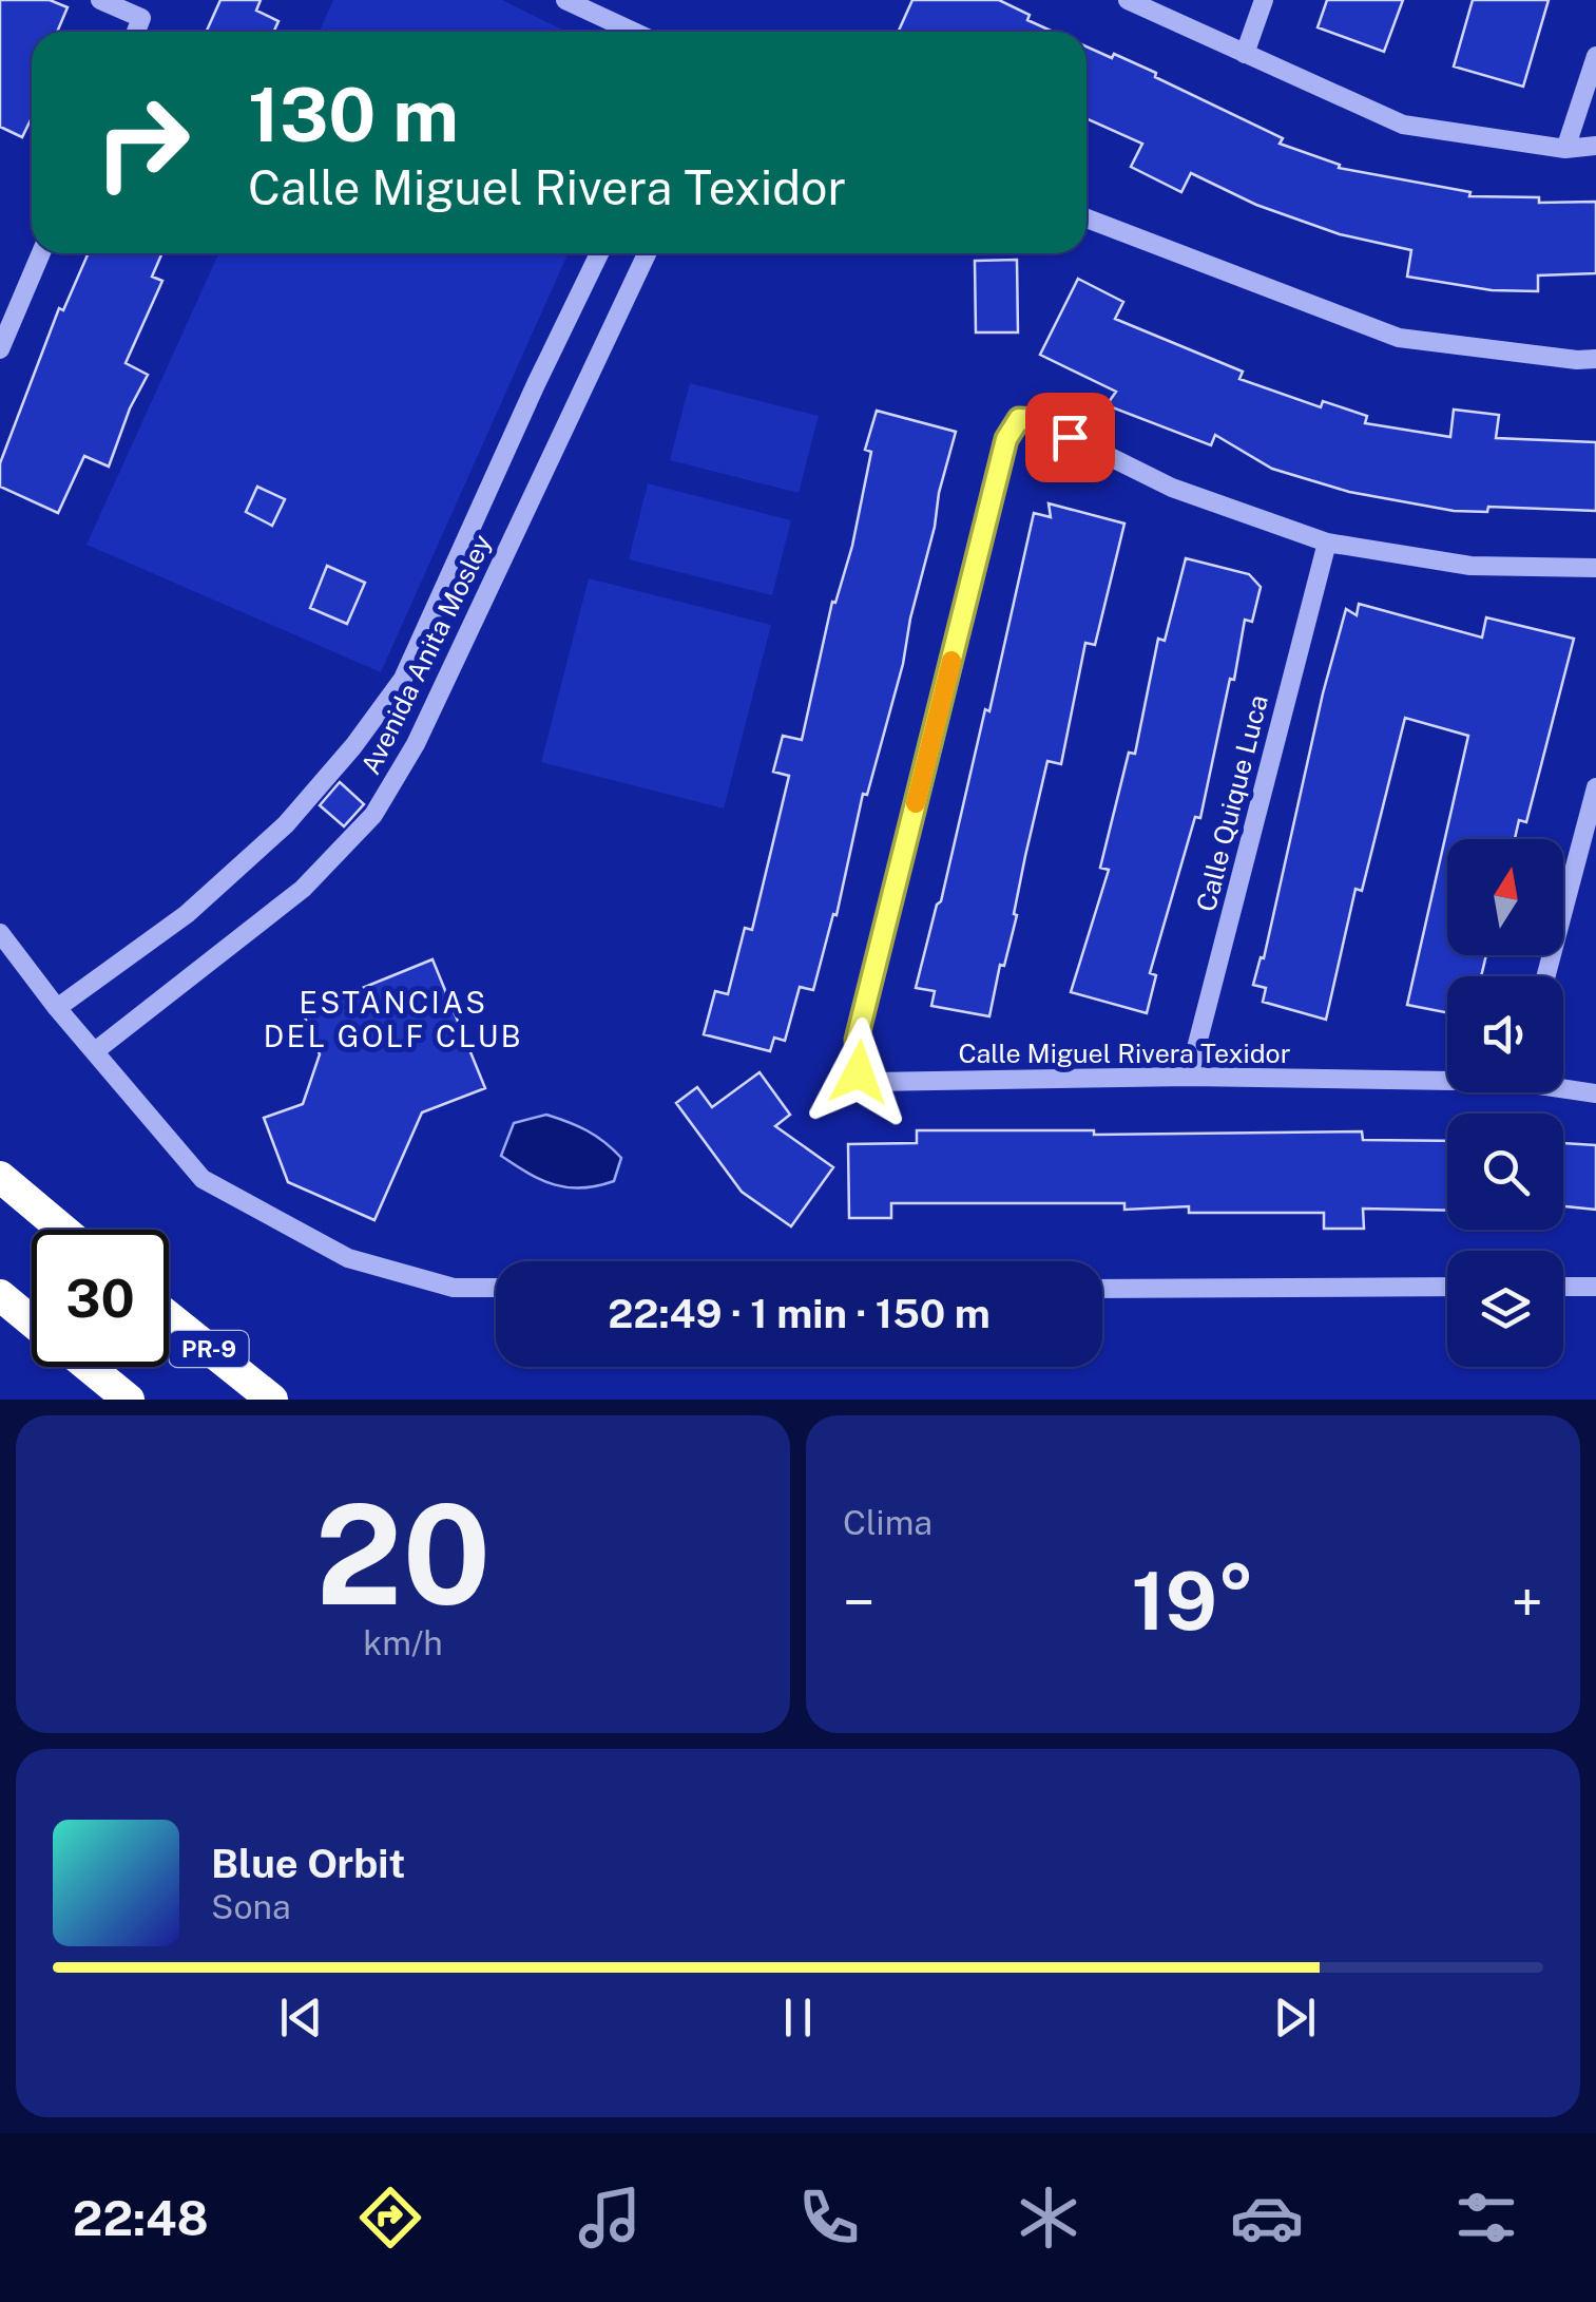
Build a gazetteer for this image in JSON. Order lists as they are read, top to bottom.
{
  "streets": {
    "highway": ["PR-9"],
    "street": ["Avenida Anita Mosley", "Calle Quique Luca", "Calle Miguel Rivera Texidor"]
  },
  "crossings": [
    ["Calle Quique Luca", "Calle Miguel Rivera Texidor"]
  ],
  "districts": ["ESTANCIAS DEL GOLF CLUB"],
  "north": "top",
  "page": {
    "turn": ["130 m", "Calle Miguel Rivera Texidor"],
    "limit": "30",
    "trip": "22:49 · 1 min · 150 m",
    "tile": [
      ["20", "km/h"],
      "Clima"
    ],
    "heat": ["−", "19°", "+"],
    "song": ["Blue Orbit", "Sona"],
    "tabs": "22:48"
  }
}
